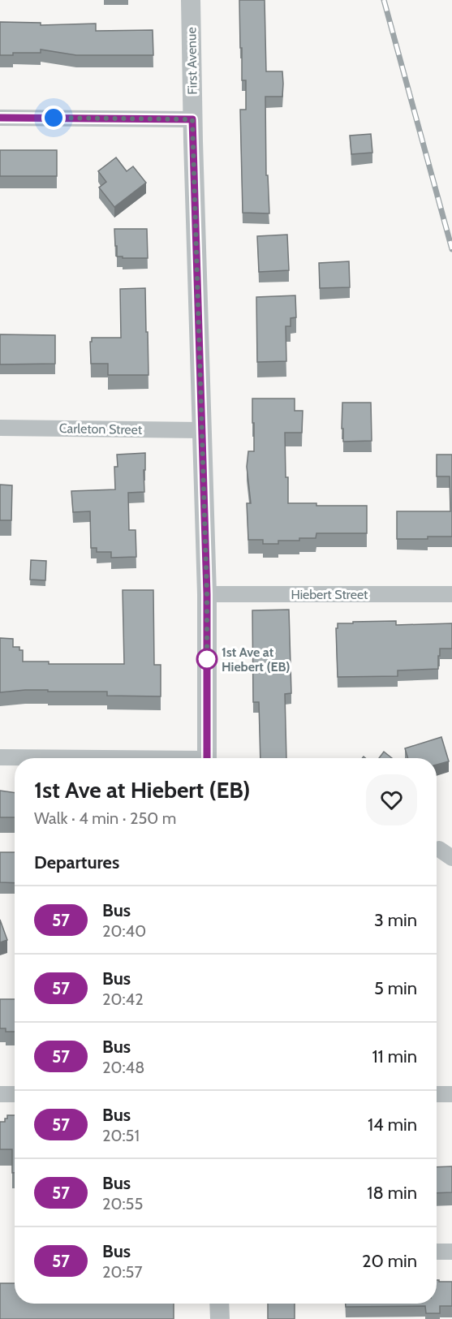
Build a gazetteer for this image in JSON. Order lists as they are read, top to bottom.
{
  "streets": {
    "street": ["First Avenue", "Carleton Street", "Hiebert Street"]
  },
  "crossings": [
    ["First Avenue", "Carleton Street"],
    ["First Avenue", "Hiebert Street"]
  ],
  "places": ["1st Ave at Hiebert (EB)"],
  "lines": ["bus line 57"],
  "page": {
    "heading": [
      ["1st Ave at Hiebert (EB)", "Walk · 4 min · 250 m"],
      "Departures"
    ],
    "list": [
      {
        "mark": "57",
        "name": "Bus",
        "note": "20:40",
        "value": "3 min"
      },
      {
        "mark": "57",
        "name": "Bus",
        "note": "20:42",
        "value": "5 min"
      },
      {
        "mark": "57",
        "name": "Bus",
        "note": "20:48",
        "value": "11 min"
      },
      {
        "mark": "57",
        "name": "Bus",
        "note": "20:51",
        "value": "14 min"
      },
      {
        "mark": "57",
        "name": "Bus",
        "note": "20:55",
        "value": "18 min"
      },
      {
        "mark": "57",
        "name": "Bus",
        "note": "20:57",
        "value": "20 min"
      }
    ]
  }
}
